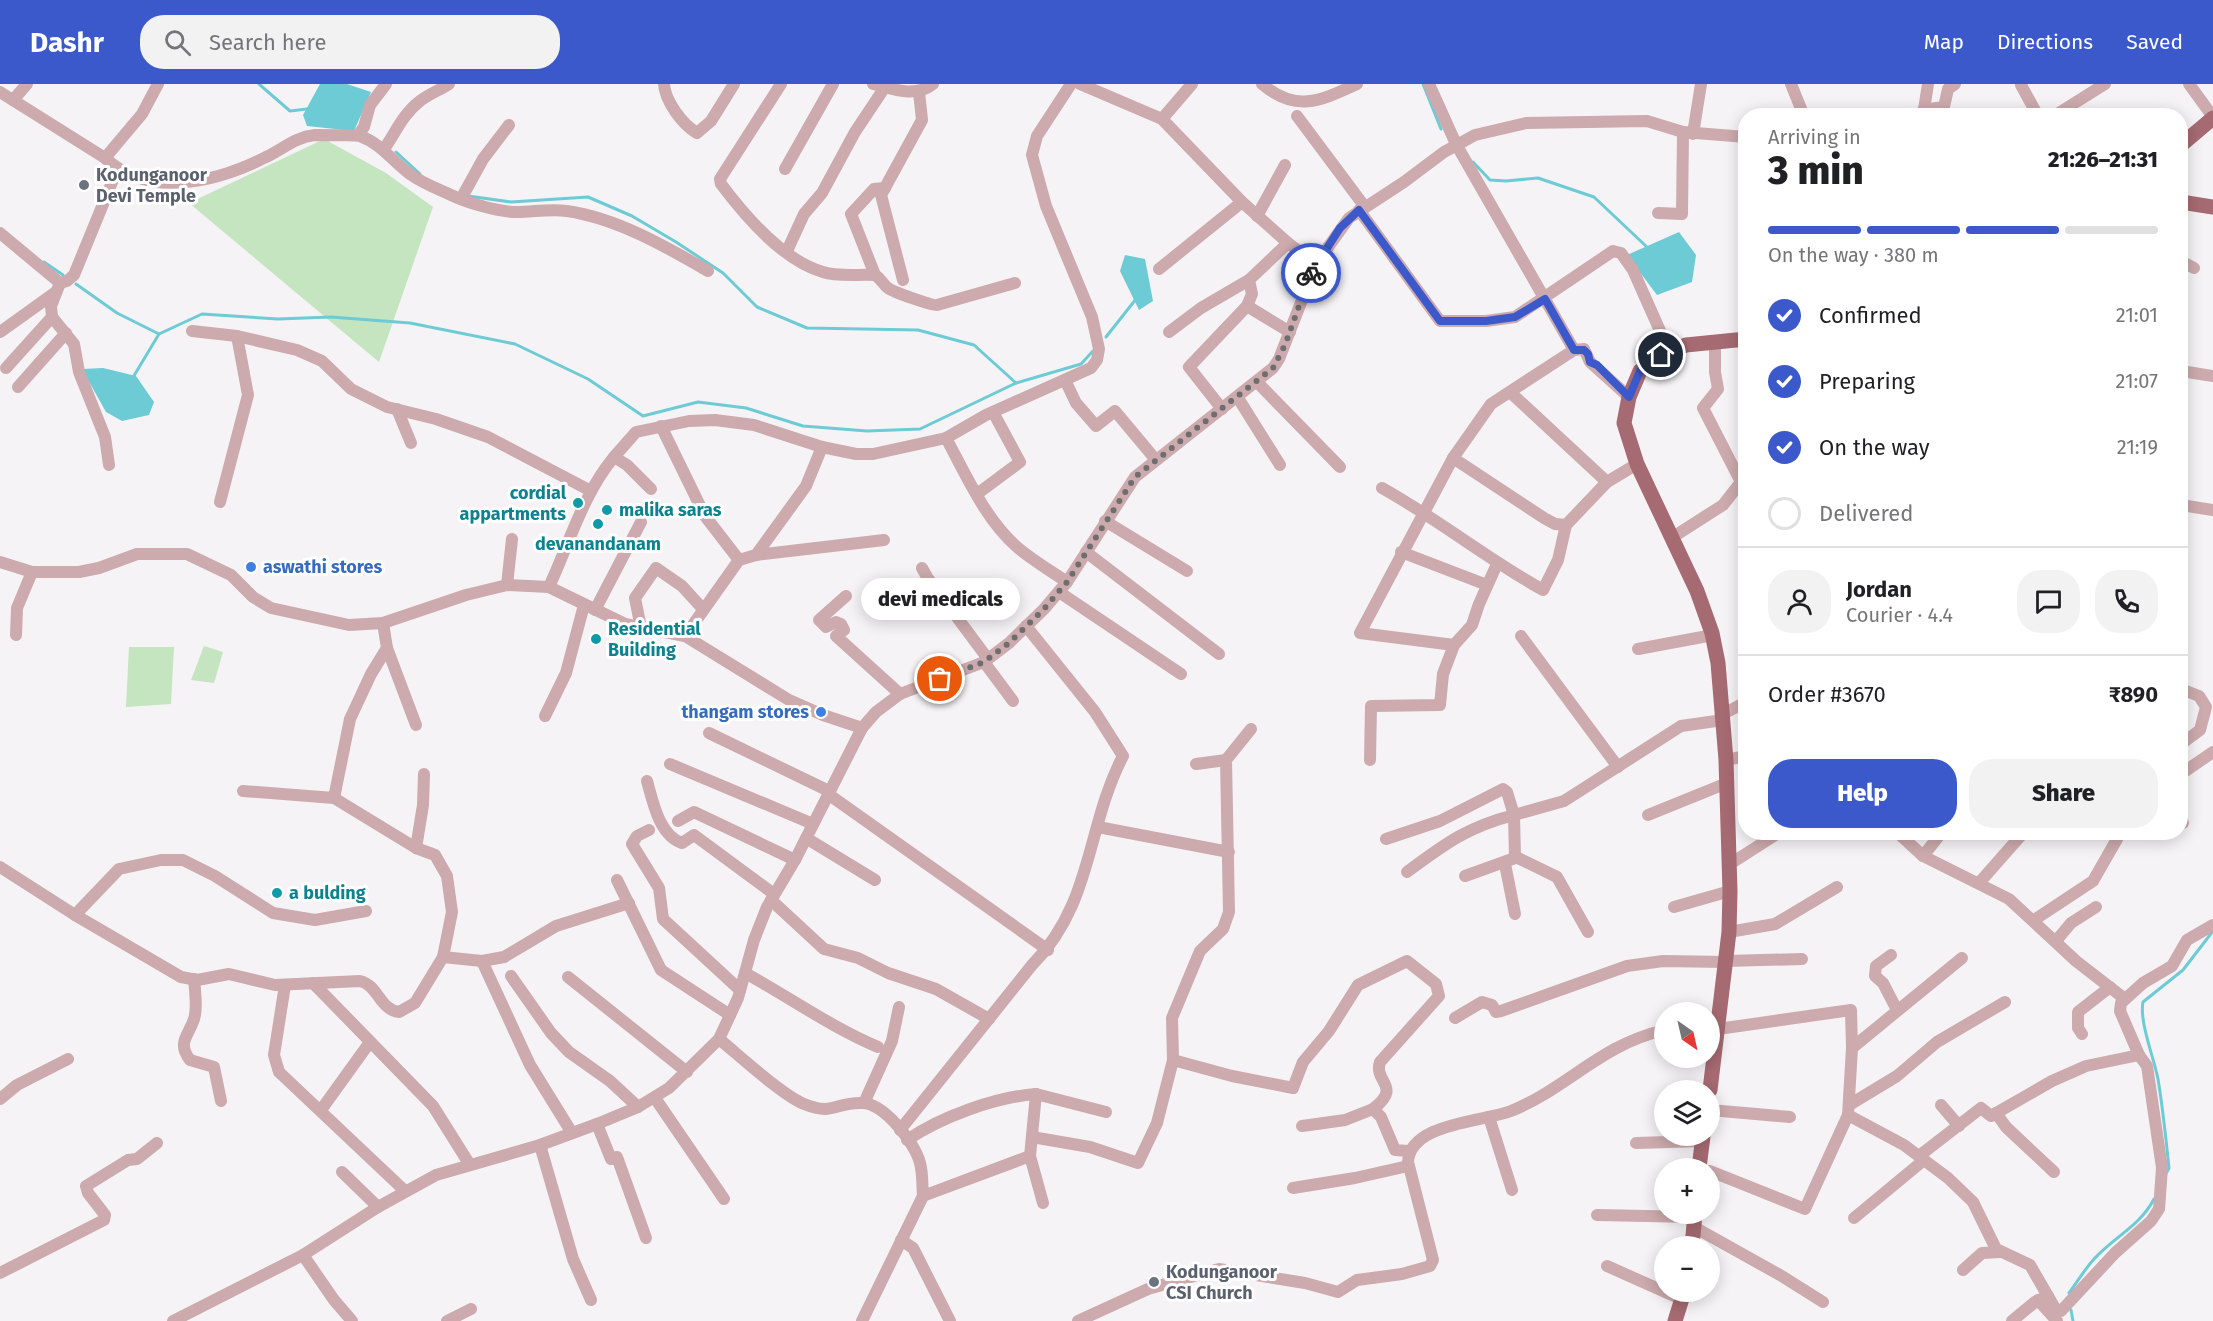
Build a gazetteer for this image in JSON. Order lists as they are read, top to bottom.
{
  "places": [
    "Kodunganoor Devi Temple",
    "cordial appartments",
    "malika saras",
    "devanandanam",
    "aswathi stores",
    "Residential Building",
    "devi medicals",
    "thangam stores",
    "a bulding",
    "Kodunganoor CSI Church"
  ],
  "north": "bottom right",
  "page": {
    "header": "Dashr",
    "search": "Search here",
    "nav": ["Map", "Directions", "Saved"],
    "heading": ["3 min", "Arriving in", "21:26–21:31"],
    "panel": [
      "Jordan",
      "Courier · 4.4",
      "Order #3670",
      "₹890"
    ],
    "bar": "On the way · 380 m",
    "list": [
      ["Confirmed", "21:01"],
      ["Preparing", "21:07"],
      ["On the way", "21:19"],
      "Delivered"
    ],
    "bubble": "devi medicals",
    "buttons": ["Help", "Share"],
    "map_buttons": ["+", "−"]
  }
}
